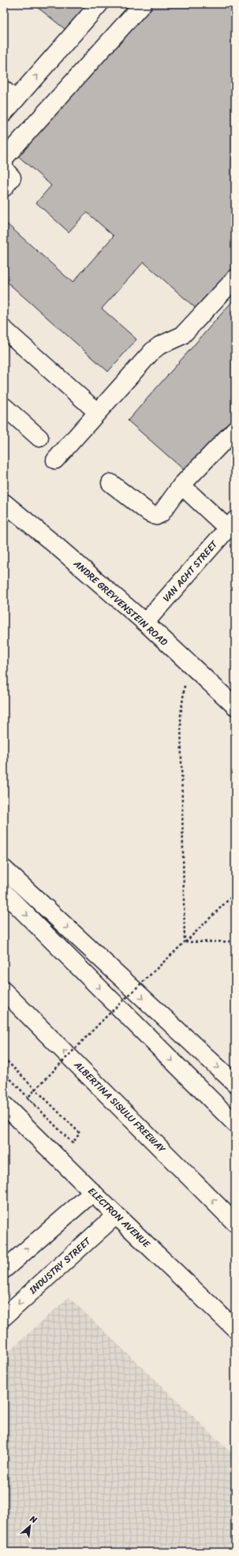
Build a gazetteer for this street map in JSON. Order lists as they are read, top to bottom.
{
  "streets": {
    "main road": [
      "VAN ACHT STREET",
      "ANDRE GREYVENSTEIN ROAD",
      "ALBERTINA SISULU FREEWAY",
      "ELECTRON AVENUE",
      "INDUSTRY STREET"
    ]
  },
  "crossings": [
    ["VAN ACHT STREET", "ANDRE GREYVENSTEIN ROAD"],
    ["ELECTRON AVENUE", "INDUSTRY STREET"]
  ],
  "north": "top right"
}
